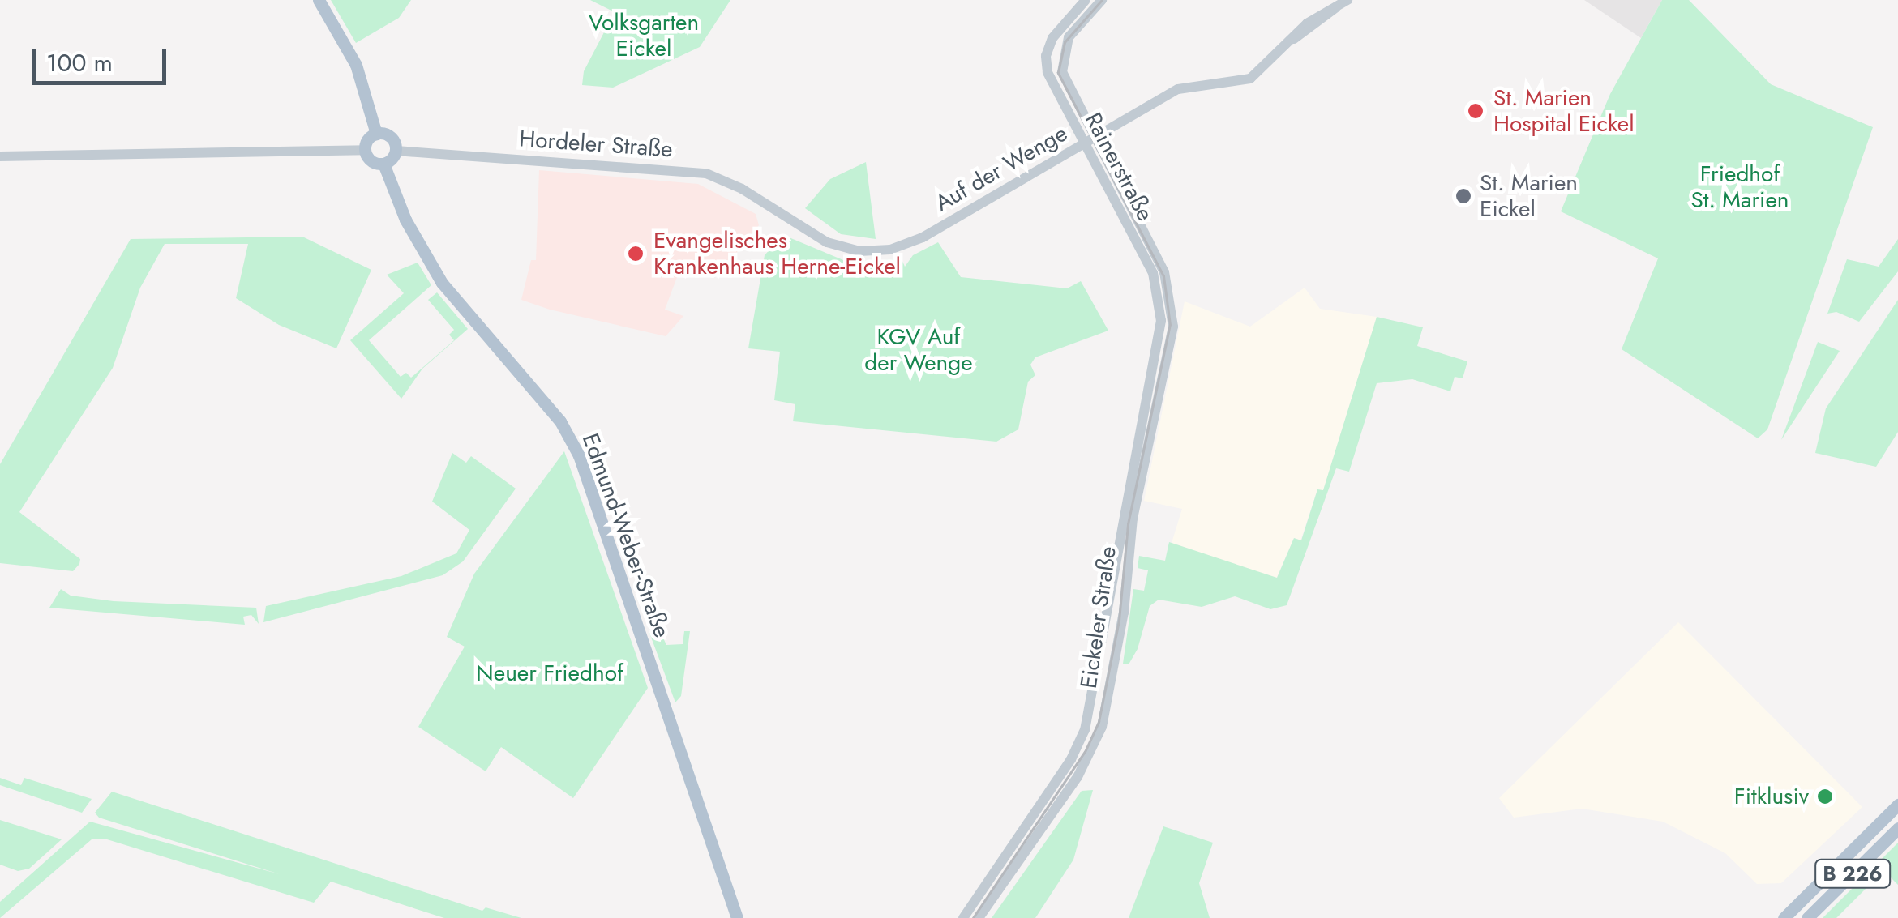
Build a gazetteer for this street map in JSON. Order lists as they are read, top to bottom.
{
  "streets": {
    "main road": ["Edmund-Weber-Straße", "B 226"],
    "street": [
      "Hordeler Straße",
      "Rainerstraße",
      "Auf der Wenge",
      "Eickeler Straße"
    ]
  },
  "crossings": [
    ["Hordeler Straße", "Auf der Wenge"],
    ["Hordeler Straße", "Edmund-Weber-Straße"],
    ["Rainerstraße", "Auf der Wenge"],
    ["Rainerstraße", "Eickeler Straße"]
  ],
  "parks": [
    "Volksgarten Eickel",
    "Friedhof St. Marien",
    "KGV Auf der Wenge",
    "Neuer Friedhof"
  ],
  "places": [
    "St. Marien Hospital Eickel",
    "St. Marien Eickel",
    "Evangelisches Krankenhaus Herne-Eickel",
    "Fitklusiv"
  ],
  "scale_bar": "100 m"
}
